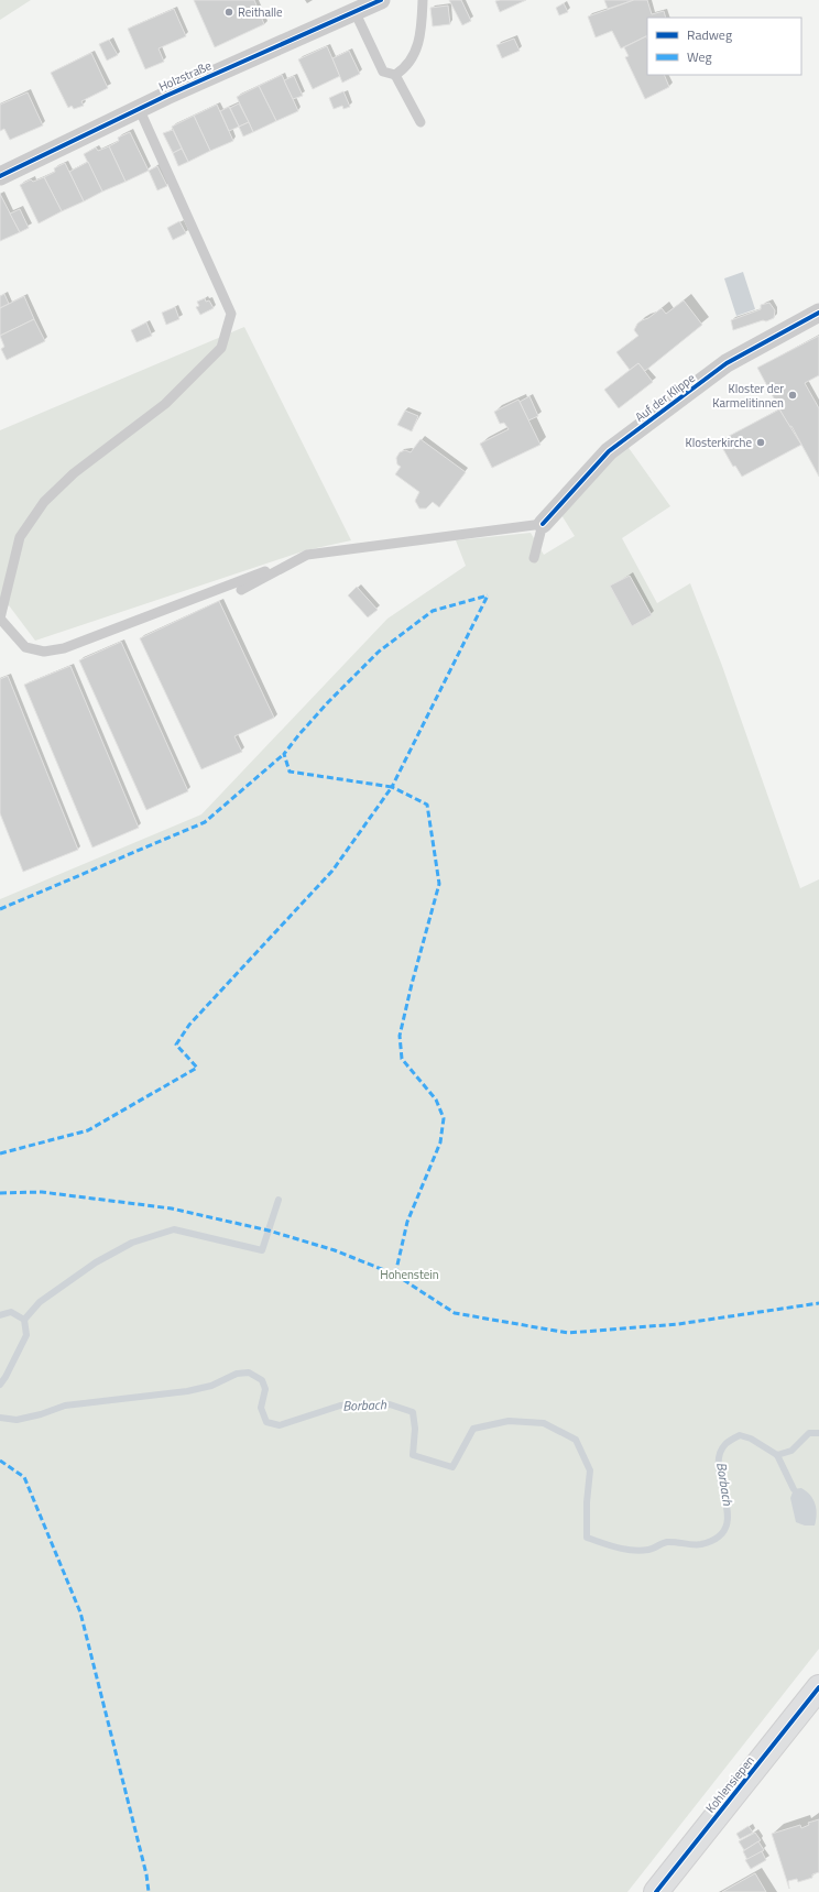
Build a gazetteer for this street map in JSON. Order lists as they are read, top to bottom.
{
  "streets": {
    "street": ["Holzstraße", "Auf der Klippe", "Kohlensiepen"]
  },
  "water": ["Borbach"],
  "parks": ["Hohenstein"],
  "places": ["Reithalle", "Kloster der Karmelitinnen", "Klosterkirche"],
  "legend": ["Radweg", "Weg"]
}
